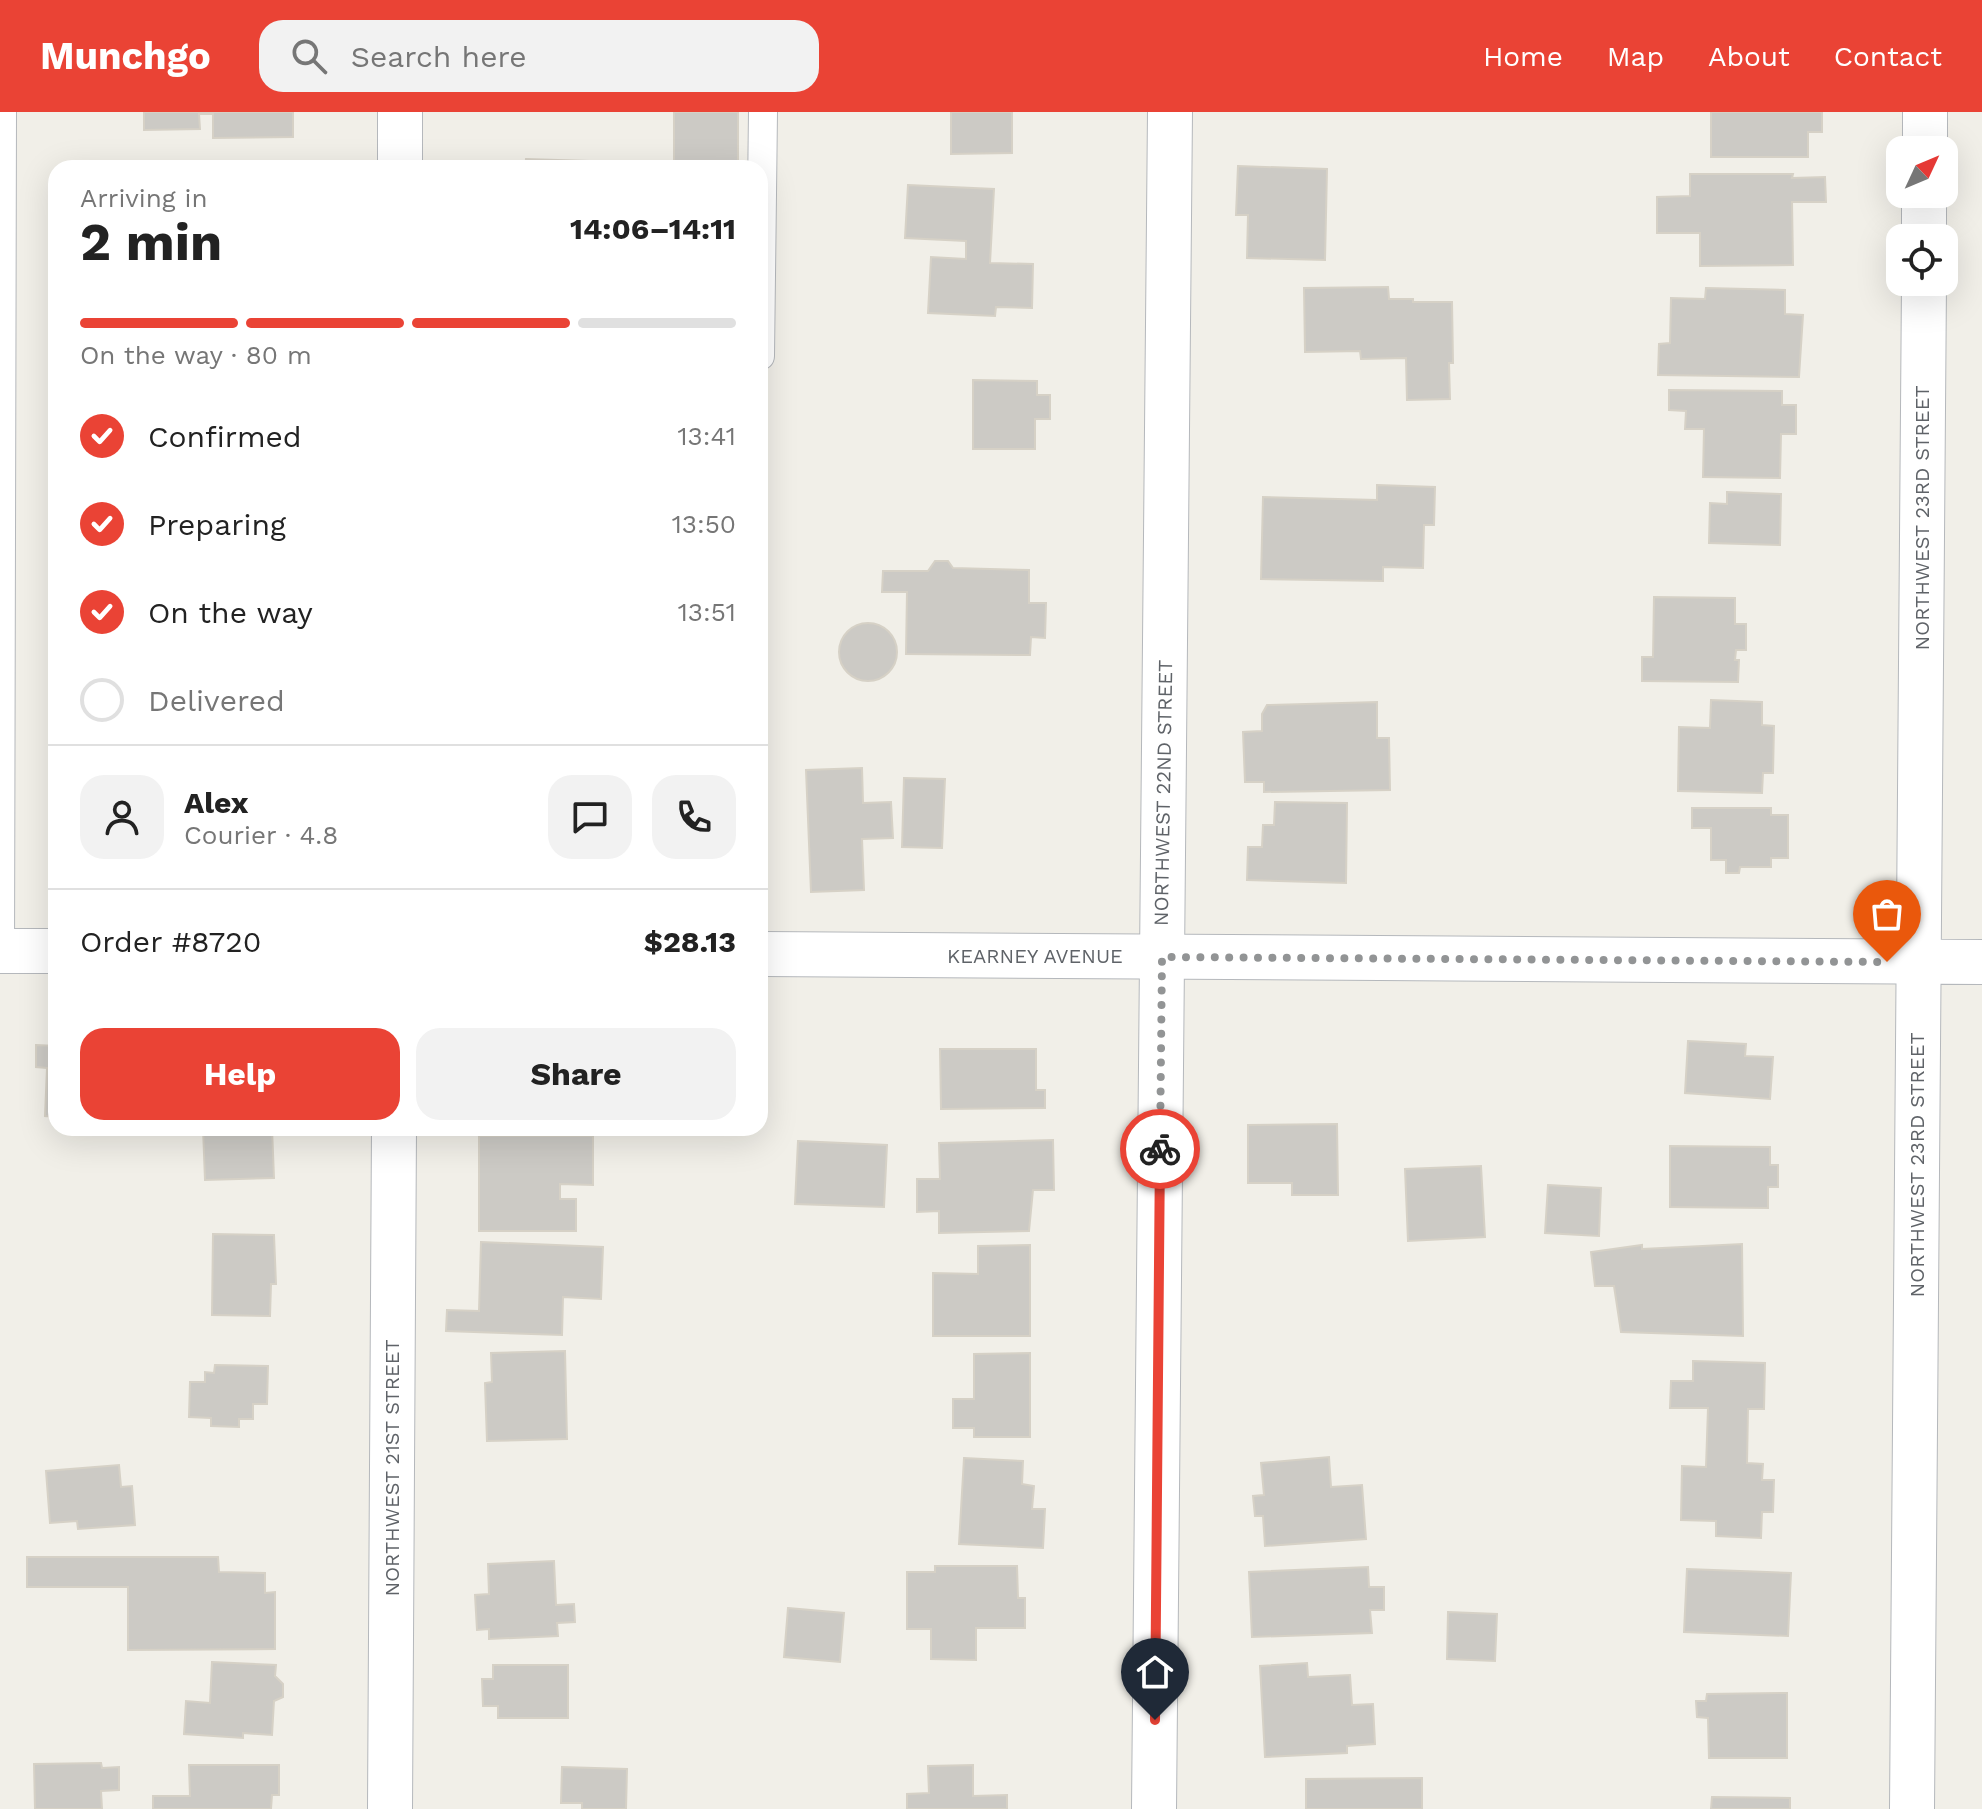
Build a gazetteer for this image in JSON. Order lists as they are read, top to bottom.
{
  "streets": {
    "street": [
      "NORTHWEST 23RD STREET",
      "NORTHWEST 22ND STREET",
      "KEARNEY AVENUE",
      "NORTHWEST 21ST STREET"
    ]
  },
  "crossings": [
    ["NORTHWEST 23RD STREET", "KEARNEY AVENUE"],
    ["NORTHWEST 22ND STREET", "KEARNEY AVENUE"]
  ],
  "north": "top right",
  "page": {
    "header": "Munchgo",
    "search": "Search here",
    "nav": [
      "Home",
      "Map",
      "About",
      "Contact"
    ],
    "heading": ["2 min", "Arriving in", "14:06–14:11"],
    "panel": [
      "Alex",
      "Courier · 4.8",
      "Order #8720",
      "$28.13"
    ],
    "bar": "On the way · 80 m",
    "list": [
      ["Confirmed", "13:41"],
      ["Preparing", "13:50"],
      ["On the way", "13:51"],
      "Delivered"
    ],
    "buttons": ["Help", "Share"]
  }
}
